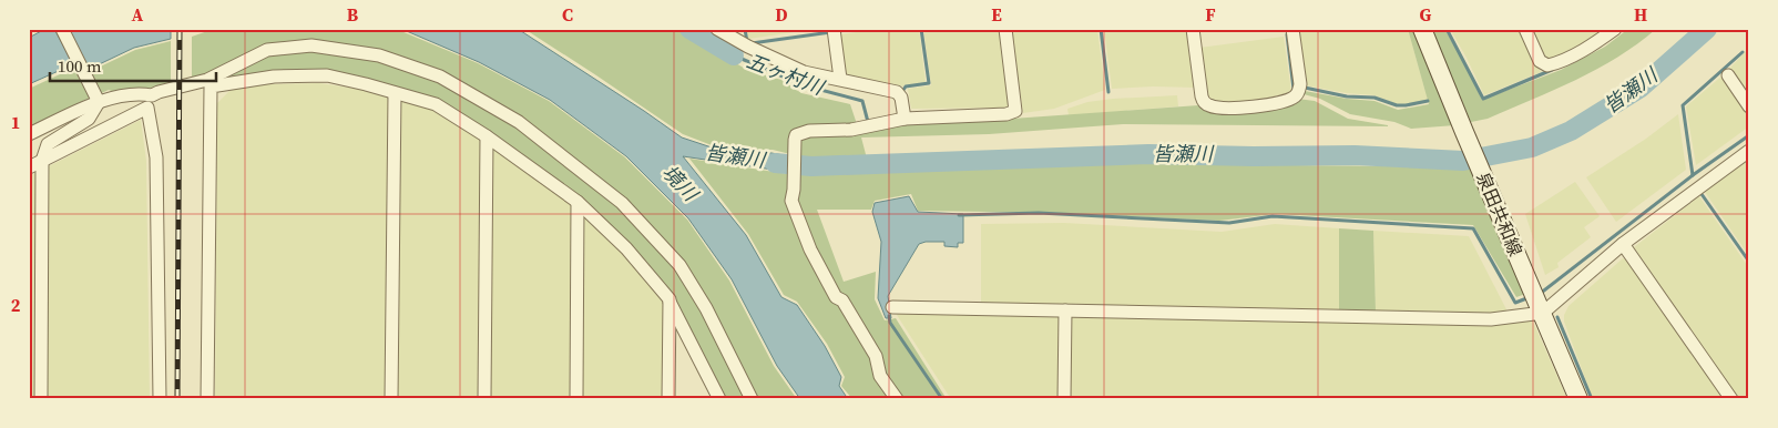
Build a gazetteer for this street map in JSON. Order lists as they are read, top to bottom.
{
  "streets": {
    "main road": ["泉田共和線"]
  },
  "water": ["五ヶ村川", "皆瀬川", "境川"],
  "scale_bar": "100 m",
  "grid": {
    "columns": [
      "A",
      "B",
      "C",
      "D",
      "E",
      "F",
      "G",
      "H"
    ],
    "rows": ["1", "2"]
  }
}
